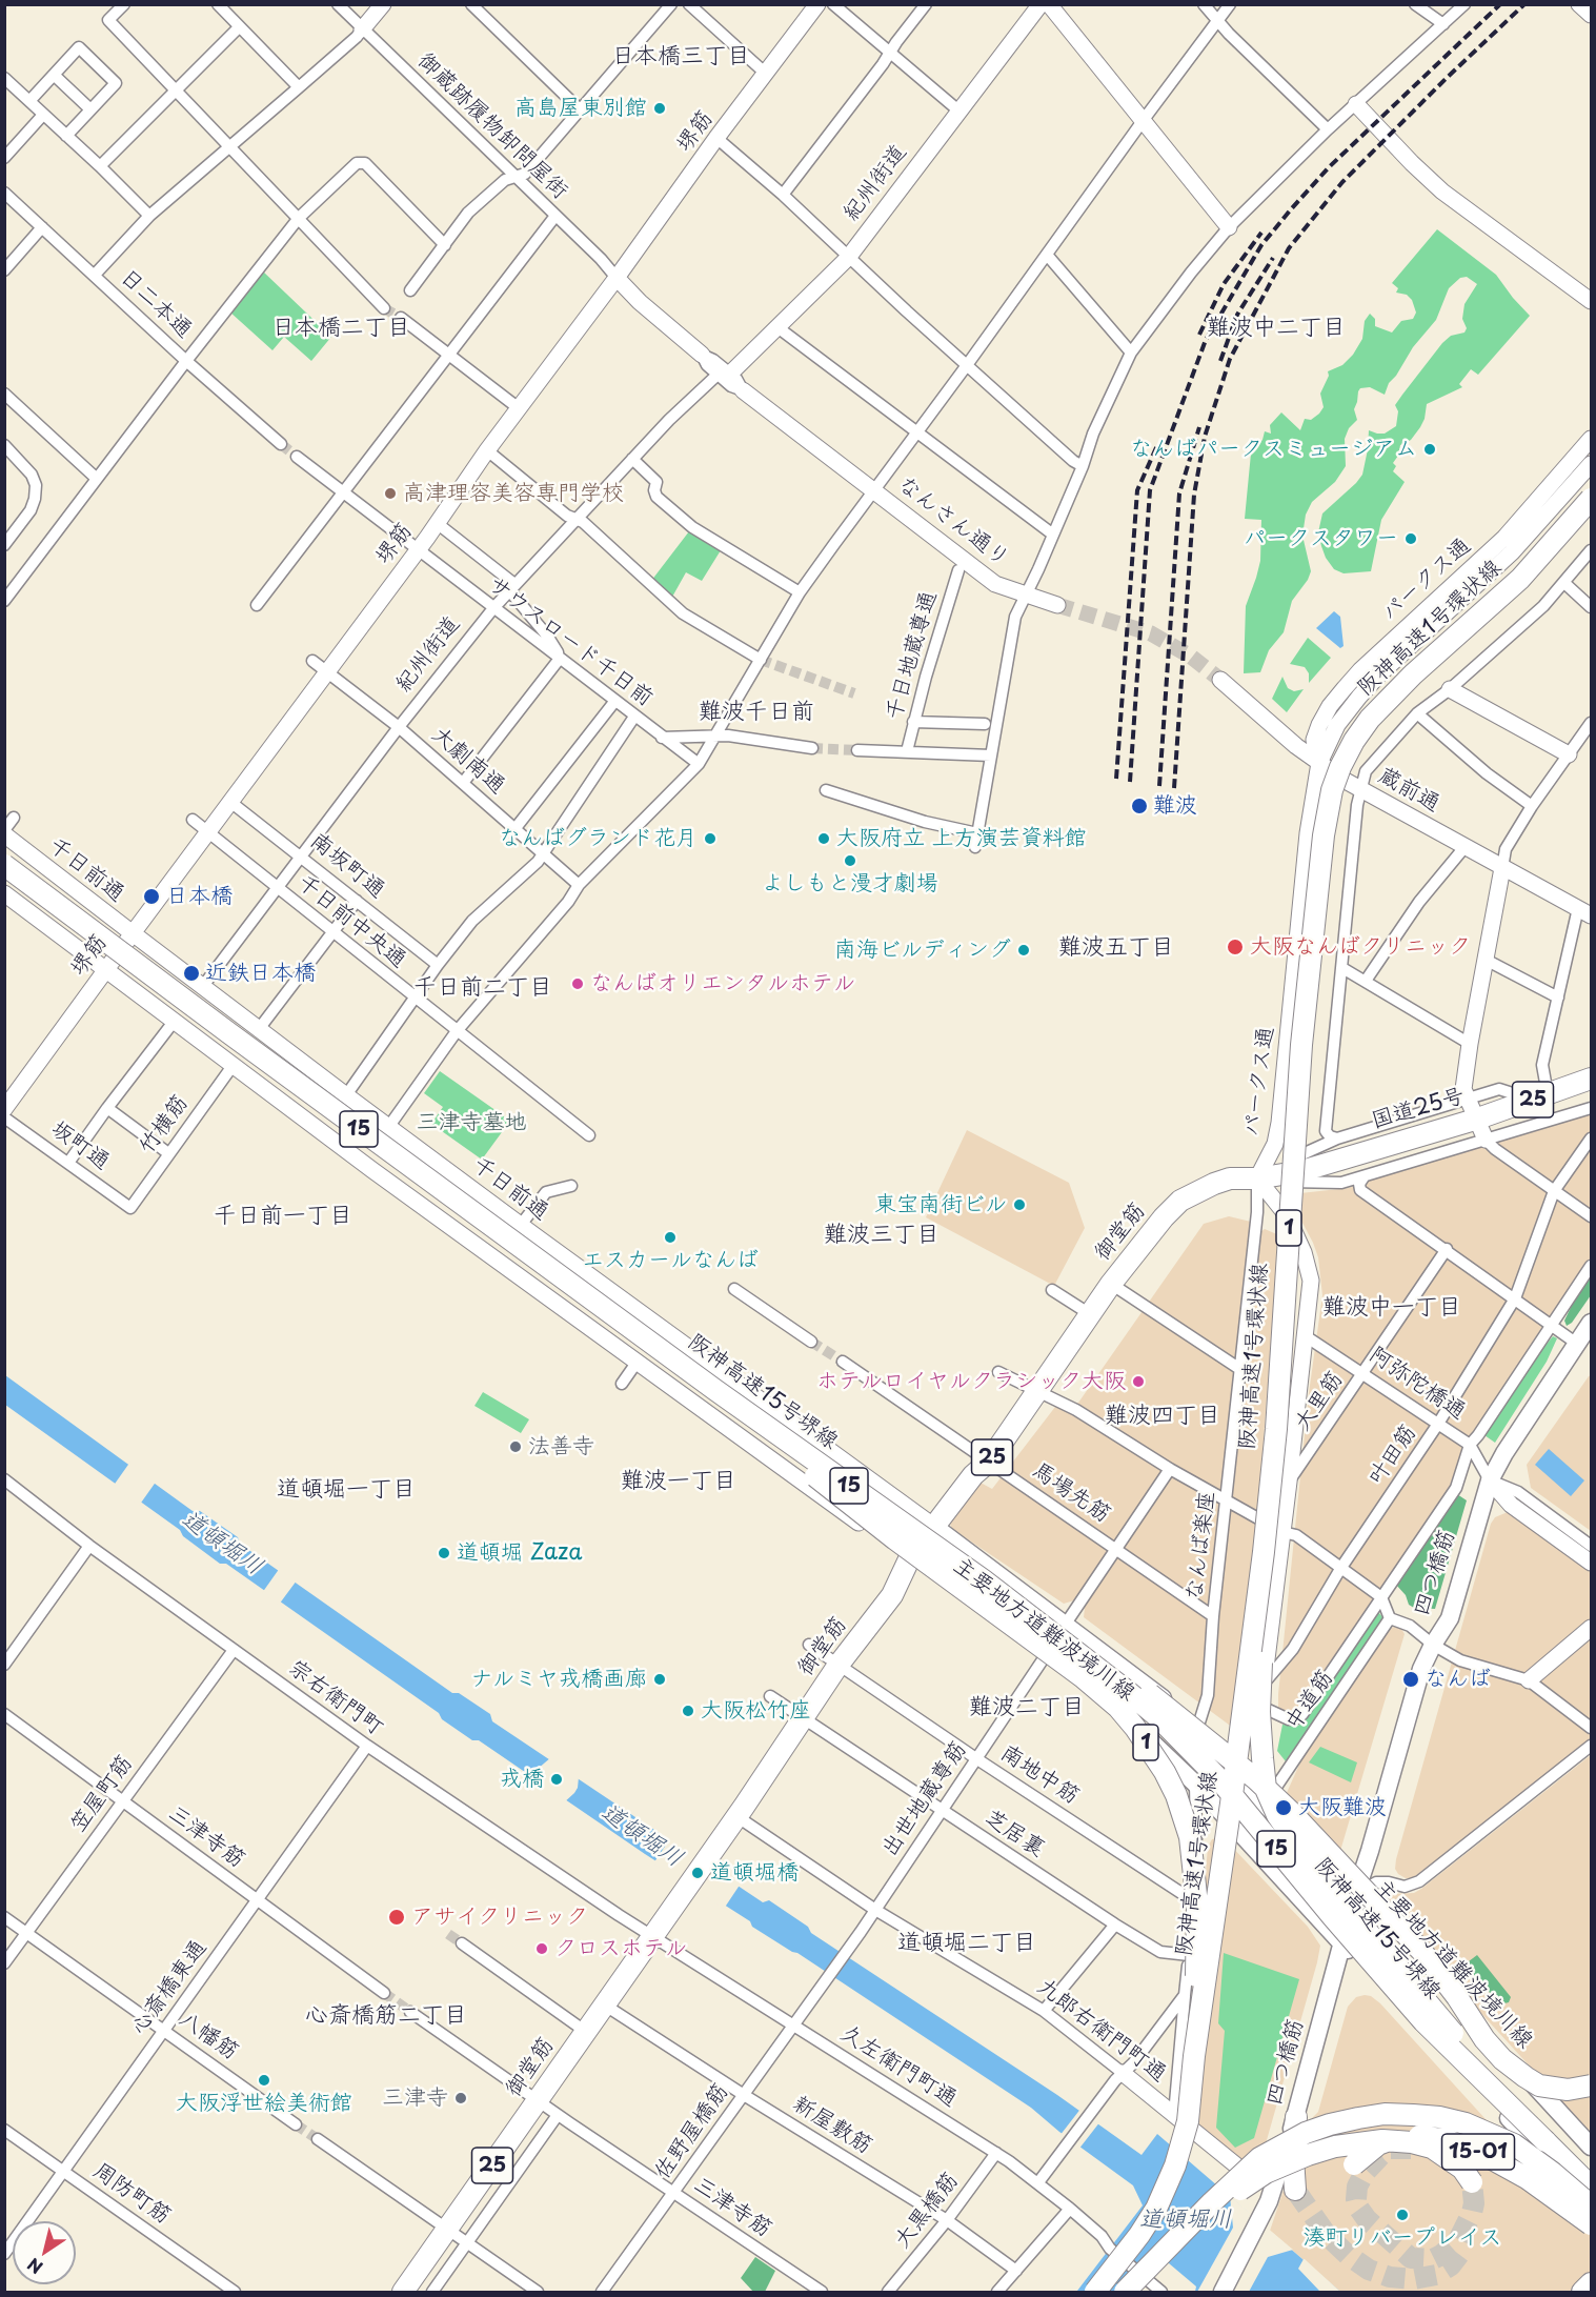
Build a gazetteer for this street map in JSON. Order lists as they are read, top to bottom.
{
  "streets": {
    "highway": [
      "阪神高速1号環状線",
      "25",
      "国道25号",
      "15",
      "1",
      "御堂筋",
      "阪神高速15号堺線",
      "15-01"
    ],
    "main road": ["四つ橋筋", "主要地方道難波境川線"],
    "street": [
      "御蔵跡履物卸問屋街",
      "堺筋",
      "紀州街道",
      "日二本通",
      "なんさん通り",
      "パークス通",
      "サウスロード千日前",
      "千日地蔵尊通",
      "大劇南通",
      "蔵前通",
      "南坂町通",
      "千日前通",
      "千日前中央通",
      "竹横筋",
      "坂町通",
      "阿弥陀橋通",
      "大里筋",
      "叶田筋",
      "馬場先筋",
      "なんば楽座",
      "宗右衛門町",
      "中道筋",
      "南地中筋",
      "笠屋町筋",
      "出世地蔵尊筋",
      "芝居裏",
      "三津寺筋",
      "心斎橋東通",
      "九郎右衛門町通",
      "八幡筋",
      "久左衛門町通",
      "新屋敷筋",
      "佐野屋橋筋",
      "周防町筋",
      "大黒橋筋"
    ]
  },
  "crossings": [
    ["御蔵跡履物卸問屋街", "堺筋"],
    ["御蔵跡履物卸問屋街", "なんさん通り"],
    ["堺筋", "なんさん通り"],
    ["堺筋", "サウスロード千日前"],
    ["堺筋", "大劇南通"],
    ["堺筋", "南坂町通"],
    ["堺筋", "千日前通"],
    ["堺筋", "千日前中央通"],
    ["紀州街道", "なんさん通り"],
    ["紀州街道", "サウスロード千日前"],
    ["紀州街道", "大劇南通"],
    ["紀州街道", "南坂町通"],
    ["紀州街道", "千日前通"],
    ["紀州街道", "千日前中央通"],
    ["パークス通", "蔵前通"],
    ["パークス通", "国道25号"],
    ["パークス通", "御堂筋"],
    ["パークス通", "なんば楽座"],
    ["阪神高速1号環状線", "1"],
    ["千日前通", "御堂筋"],
    ["千日前通", "主要地方道難波境川線"],
    ["国道25号", "御堂筋"],
    ["国道25号", "なんば楽座"],
    ["竹横筋", "坂町通"],
    ["1", "阪神高速15号堺線"],
    ["御堂筋", "馬場先筋"],
    ["御堂筋", "なんば楽座"],
    ["御堂筋", "主要地方道難波境川線"],
    ["御堂筋", "宗右衛門町"],
    ["御堂筋", "南地中筋"],
    ["御堂筋", "芝居裏"],
    ["御堂筋", "三津寺筋"],
    ["御堂筋", "九郎右衛門町通"],
    ["御堂筋", "久左衛門町通"],
    ["御堂筋", "新屋敷筋"],
    ["阿弥陀橋通", "大里筋"],
    ["阿弥陀橋通", "叶田筋"],
    ["阿弥陀橋通", "四つ橋筋"],
    ["阿弥陀橋通", "中道筋"],
    ["馬場先筋", "なんば楽座"],
    ["なんば楽座", "主要地方道難波境川線"],
    ["四つ橋筋", "主要地方道難波境川線"],
    ["四つ橋筋", "九郎右衛門町通"],
    ["主要地方道難波境川線", "中道筋"],
    ["主要地方道難波境川線", "出世地蔵尊筋"],
    ["主要地方道難波境川線", "15-01"],
    ["宗右衛門町", "笠屋町筋"],
    ["宗右衛門町", "心斎橋東通"],
    ["宗右衛門町", "久左衛門町通"],
    ["南地中筋", "出世地蔵尊筋"],
    ["笠屋町筋", "三津寺筋"],
    ["笠屋町筋", "八幡筋"],
    ["出世地蔵尊筋", "芝居裏"],
    ["出世地蔵尊筋", "九郎右衛門町通"],
    ["出世地蔵尊筋", "佐野屋橋筋"],
    ["三津寺筋", "心斎橋東通"],
    ["三津寺筋", "佐野屋橋筋"],
    ["心斎橋東通", "八幡筋"],
    ["心斎橋東通", "周防町筋"],
    ["久左衛門町通", "佐野屋橋筋"],
    ["久左衛門町通", "大黒橋筋"],
    ["新屋敷筋", "佐野屋橋筋"],
    ["新屋敷筋", "大黒橋筋"]
  ],
  "districts": [
    "日本橋三丁目",
    "日本橋二丁目",
    "難波中二丁目",
    "難波千日前",
    "難波五丁目",
    "千日前二丁目",
    "千日前一丁目",
    "難波三丁目",
    "難波中一丁目",
    "難波四丁目",
    "難波一丁目",
    "道頓堀一丁目",
    "難波二丁目",
    "道頓堀二丁目",
    "心斎橋筋二丁目"
  ],
  "water": ["道頓堀川"],
  "parks": ["三津寺墓地"],
  "places": [
    "高島屋東別館",
    "なんばパークスミュージアム",
    "高津理容美容専門学校",
    "パークスタワー",
    "難波",
    "なんばグランド花月",
    "大阪府立 上方演芸資料館",
    "よしもと漫才劇場",
    "日本橋",
    "大阪なんばクリニック",
    "南海ビルディング",
    "近鉄日本橋",
    "なんばオリエンタルホテル",
    "東宝南街ビル",
    "エスカールなんば",
    "ホテルロイヤルクラシック大阪",
    "法善寺",
    "道頓堀 Zaza",
    "ナルミヤ戎橋画廊",
    "なんば",
    "大阪松竹座",
    "戎橋",
    "大阪難波",
    "道頓堀橋",
    "アサイクリニック",
    "クロスホテル",
    "大阪浮世絵美術館",
    "三津寺",
    "湊町リバープレイス"
  ],
  "north": "bottom left"
}
